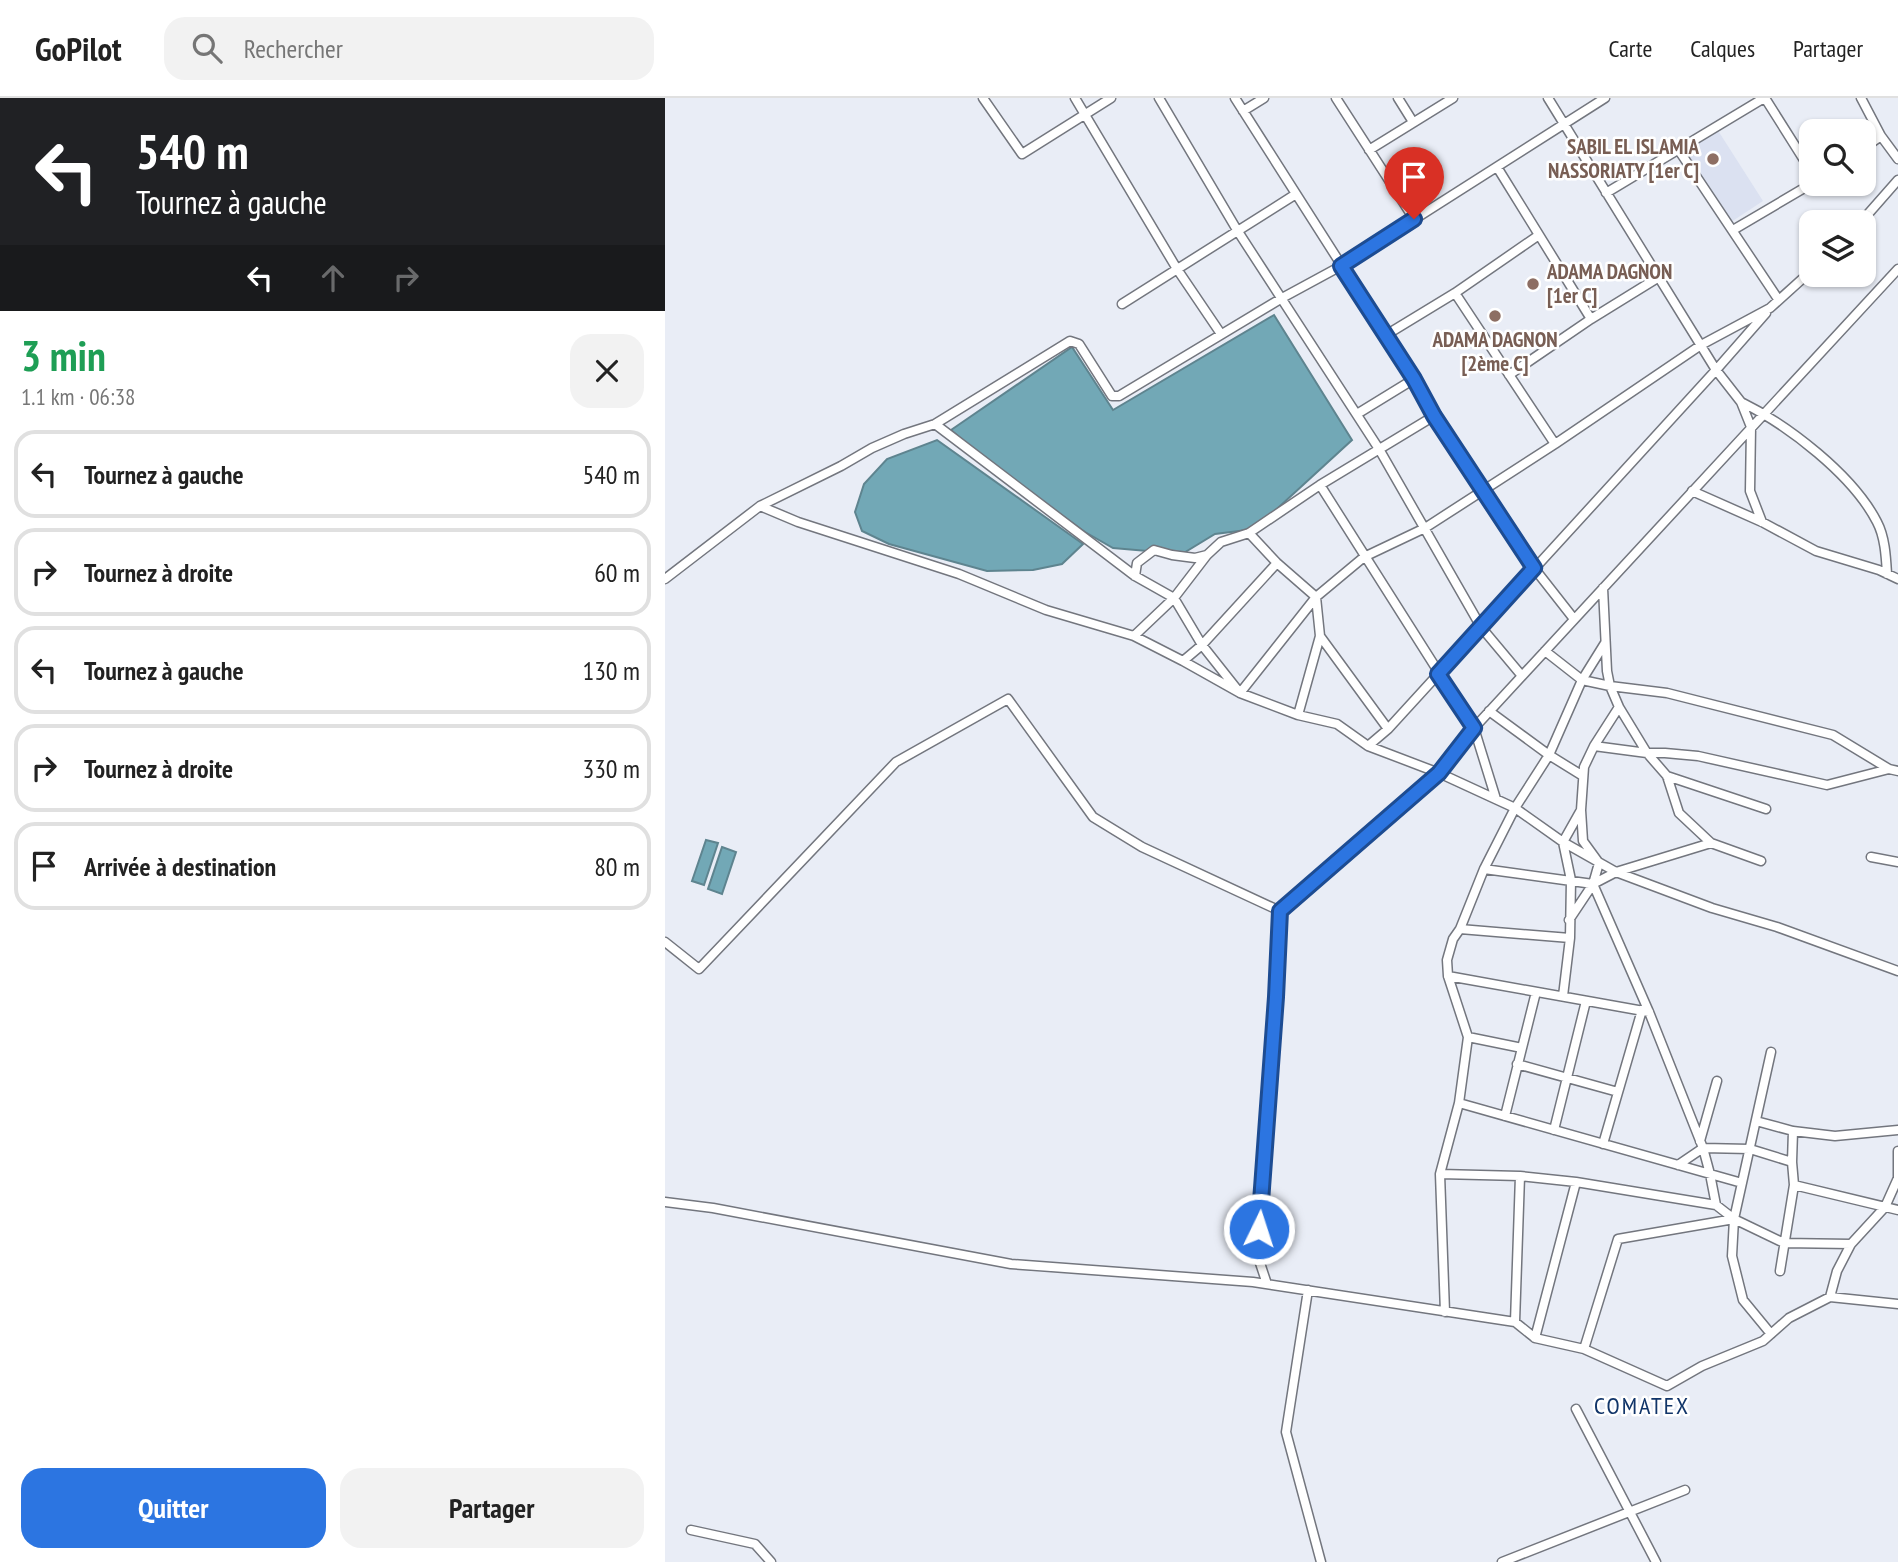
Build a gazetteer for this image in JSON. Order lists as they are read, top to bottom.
{
  "districts": ["COMATEX"],
  "places": ["SABIL EL ISLAMIA NASSORIATY [1er C]", "ADAMA DAGNON [1er C]", "ADAMA DAGNON [2ème C]"],
  "page": {
    "header": "GoPilot",
    "search": "Rechercher",
    "nav": ["Carte", "Calques", "Partager"],
    "turn": ["540 m", "Tournez à gauche"],
    "heading": ["3 min", "1.1 km · 06:38"],
    "list": [
      {
        "name": "Tournez à gauche",
        "value": "540 m"
      },
      {
        "name": "Tournez à droite",
        "value": "60 m"
      },
      {
        "name": "Tournez à gauche",
        "value": "130 m"
      },
      {
        "name": "Tournez à droite",
        "value": "330 m"
      },
      {
        "name": "Arrivée à destination",
        "value": "80 m"
      }
    ],
    "buttons": ["Quitter", "Partager"]
  }
}
